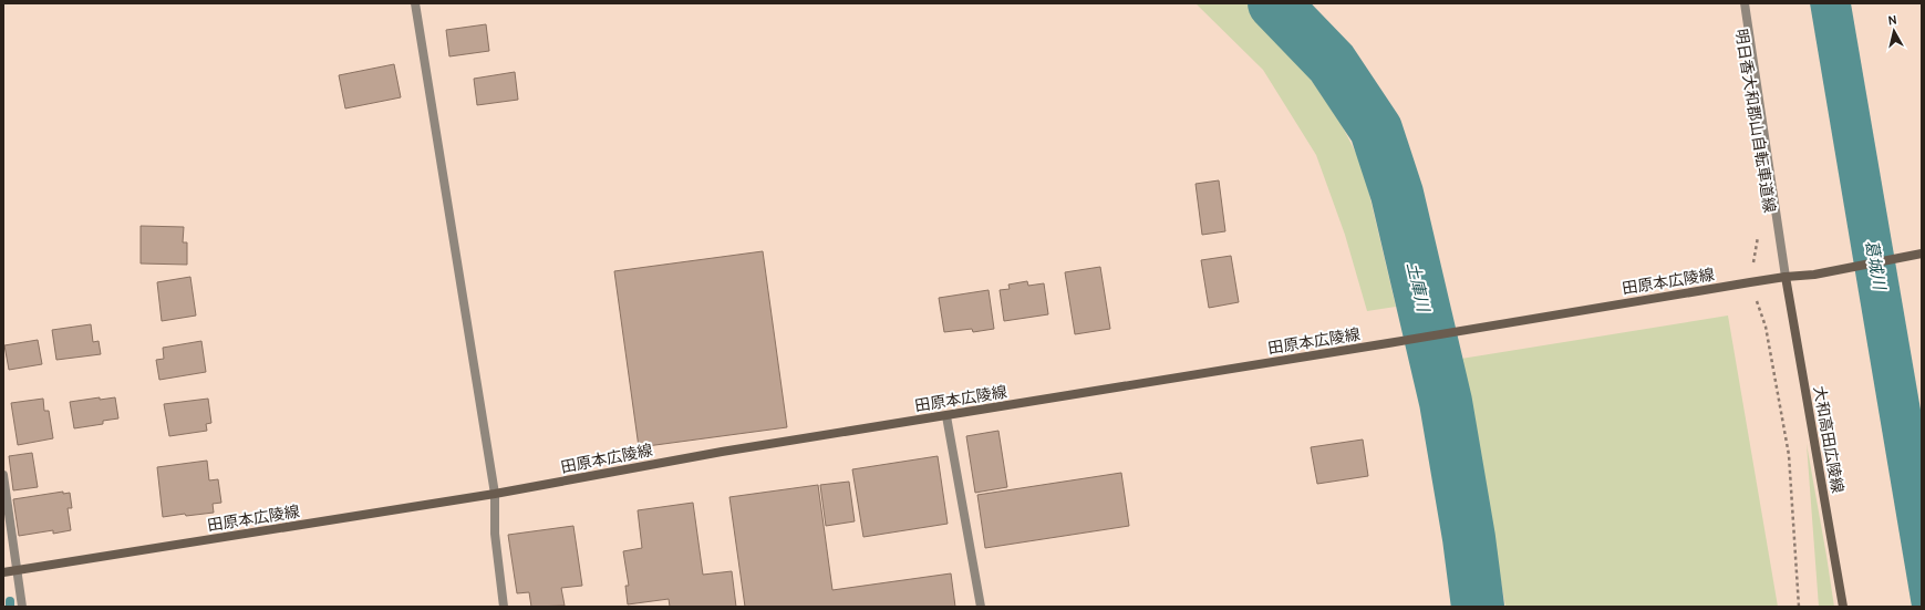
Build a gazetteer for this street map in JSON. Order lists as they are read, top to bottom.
{
  "streets": {
    "main road": ["田原本広陵線", "大和高田広陵線"],
    "path": ["明日香大和郡山自転車道線"]
  },
  "crossings": [
    ["明日香大和郡山自転車道線", "田原本広陵線"],
    ["田原本広陵線", "大和高田広陵線"]
  ],
  "water": ["葛城川", "土庫川"],
  "north": "top"
}
